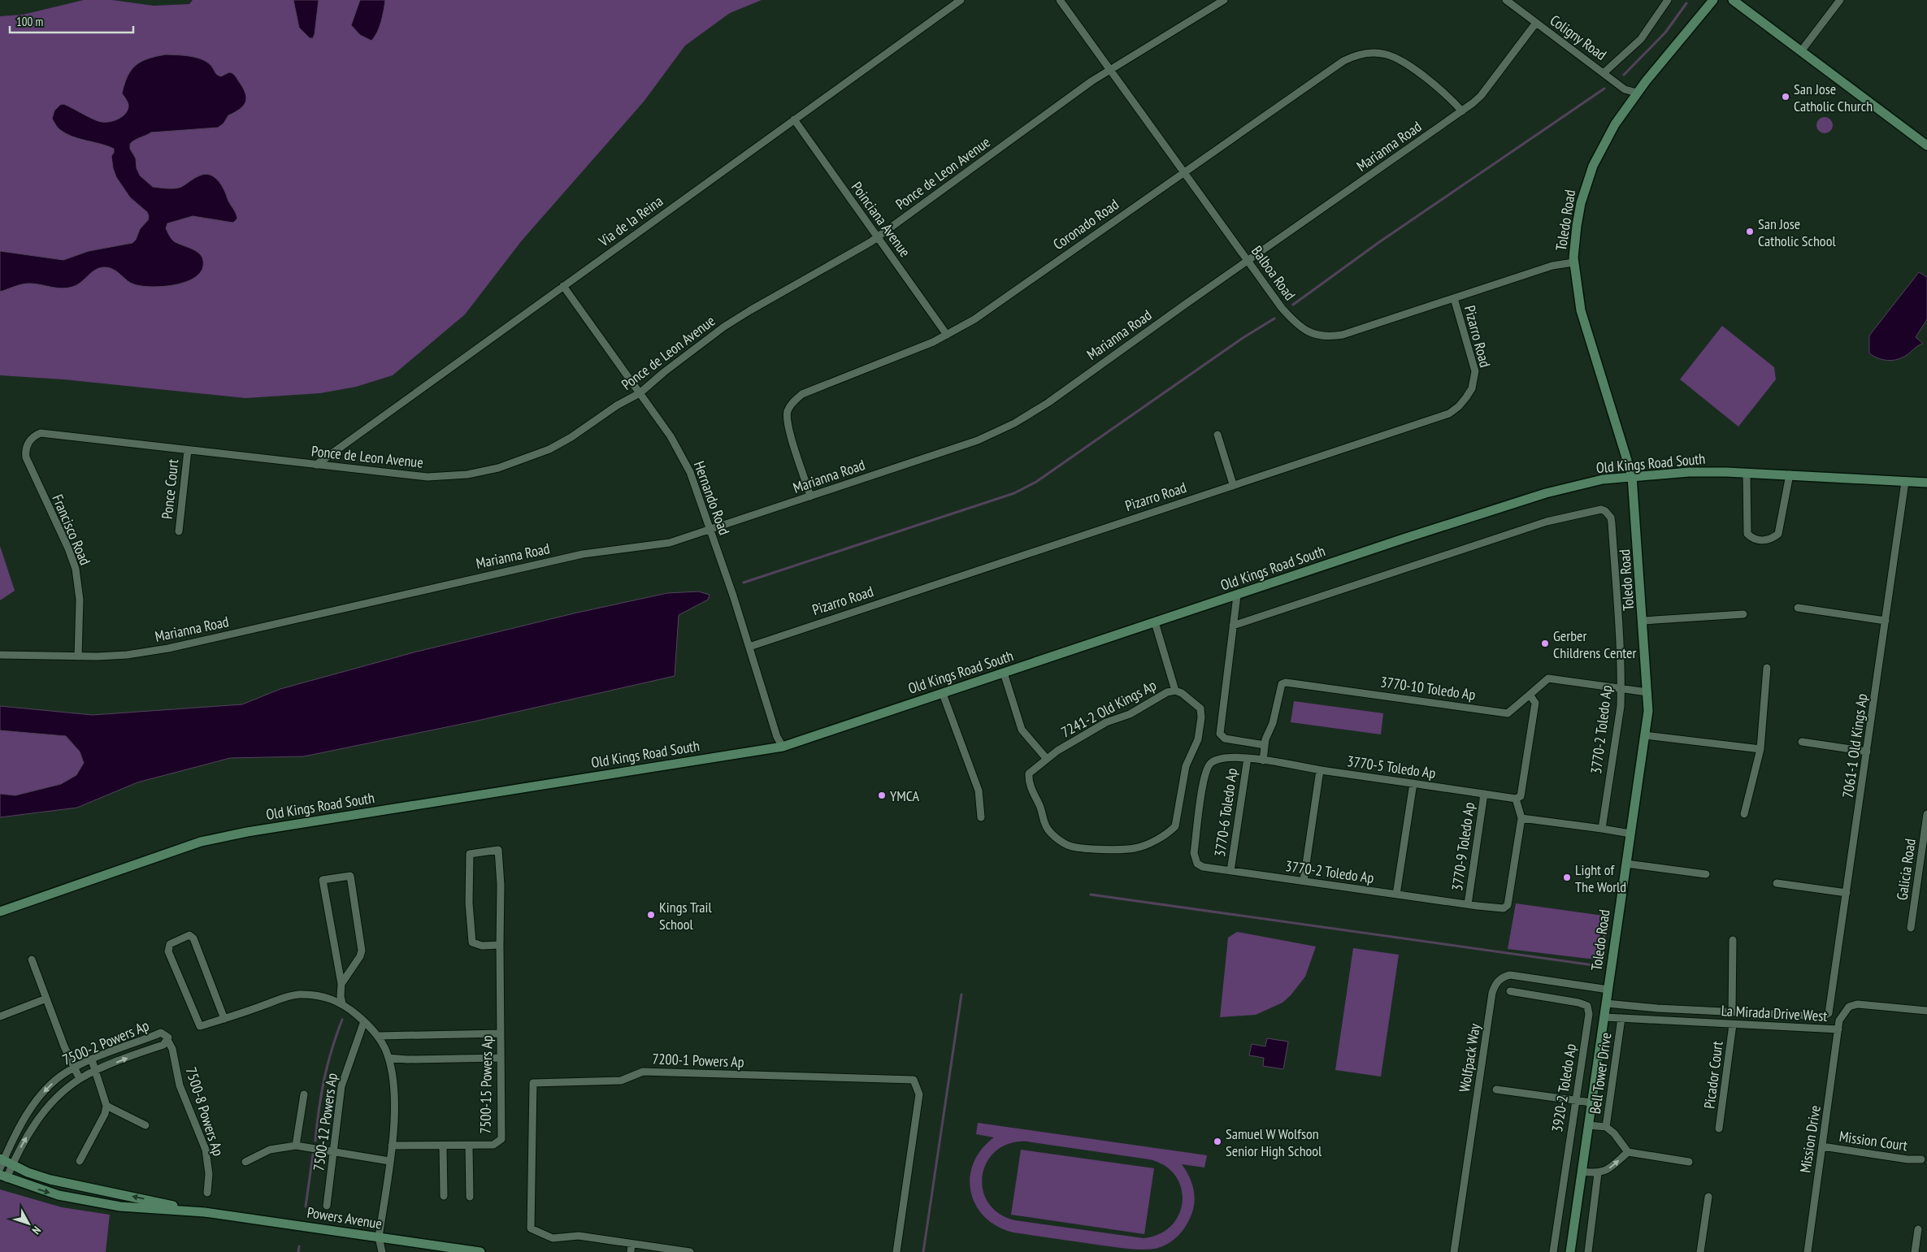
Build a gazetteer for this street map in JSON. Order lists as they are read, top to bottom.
{
  "streets": {
    "street": [
      "Coligny Road",
      "Marianna Road",
      "Ponce de Leon Avenue",
      "Poinciana Avenue",
      "Toledo Road",
      "Via de la Reina",
      "Coronado Road",
      "Balboa Road",
      "Pizarro Road",
      "Old Kings Road South",
      "Ponce Court",
      "Hernando Road",
      "Francisco Road",
      "3770-10 Toledo Ap",
      "7241-2 Old Kings Ap",
      "3770-2 Toledo Ap",
      "7061-1 Old Kings Ap",
      "3770-5 Toledo Ap",
      "3770-6 Toledo Ap",
      "3770-9 Toledo Ap",
      "Galicia Road",
      "La Mirada Drive West",
      "7500-2 Powers Ap",
      "Wolfpack Way",
      "7200-1 Powers Ap",
      "Bell Tower Drive",
      "Picador Court",
      "7500-15 Powers Ap",
      "3920-2 Toledo Ap",
      "7500-8 Powers Ap",
      "7500-12 Powers Ap",
      "Mission Drive",
      "Mission Court",
      "Powers Avenue"
    ]
  },
  "crossings": [
    ["Coligny Road", "Marianna Road"],
    ["Coligny Road", "Toledo Road"],
    ["Marianna Road", "Coronado Road"],
    ["Marianna Road", "Balboa Road"],
    ["Marianna Road", "Hernando Road"],
    ["Marianna Road", "Francisco Road"],
    ["Ponce de Leon Avenue", "Poinciana Avenue"],
    ["Ponce de Leon Avenue", "Via de la Reina"],
    ["Ponce de Leon Avenue", "Balboa Road"],
    ["Ponce de Leon Avenue", "Ponce Court"],
    ["Ponce de Leon Avenue", "Hernando Road"],
    ["Ponce de Leon Avenue", "Francisco Road"],
    ["Poinciana Avenue", "Via de la Reina"],
    ["Poinciana Avenue", "Coronado Road"],
    ["Toledo Road", "Balboa Road"],
    ["Toledo Road", "Old Kings Road South"],
    ["Toledo Road", "La Mirada Drive West"],
    ["Toledo Road", "Wolfpack Way"],
    ["Via de la Reina", "Hernando Road"],
    ["Coronado Road", "Balboa Road"],
    ["Balboa Road", "Pizarro Road"],
    ["Pizarro Road", "Hernando Road"],
    ["Old Kings Road South", "Hernando Road"],
    ["Old Kings Road South", "7061-1 Old Kings Ap"],
    ["3770-10 Toledo Ap", "3770-5 Toledo Ap"],
    ["3770-2 Toledo Ap", "3770-6 Toledo Ap"],
    ["3770-2 Toledo Ap", "3770-9 Toledo Ap"],
    ["3770-5 Toledo Ap", "3770-9 Toledo Ap"],
    ["La Mirada Drive West", "Bell Tower Drive"],
    ["La Mirada Drive West", "Picador Court"],
    ["La Mirada Drive West", "Mission Drive"],
    ["7500-2 Powers Ap", "7500-8 Powers Ap"],
    ["7500-2 Powers Ap", "Powers Avenue"],
    ["Mission Drive", "Mission Court"]
  ],
  "places": [
    "San Jose Catholic Church",
    "San Jose Catholic School",
    "Gerber Childrens Center",
    "YMCA",
    "Light of The World",
    "Kings Trail School",
    "Samuel W Wolfson Senior High School"
  ],
  "scale_bar": "100 m",
  "north": "bottom right"
}
